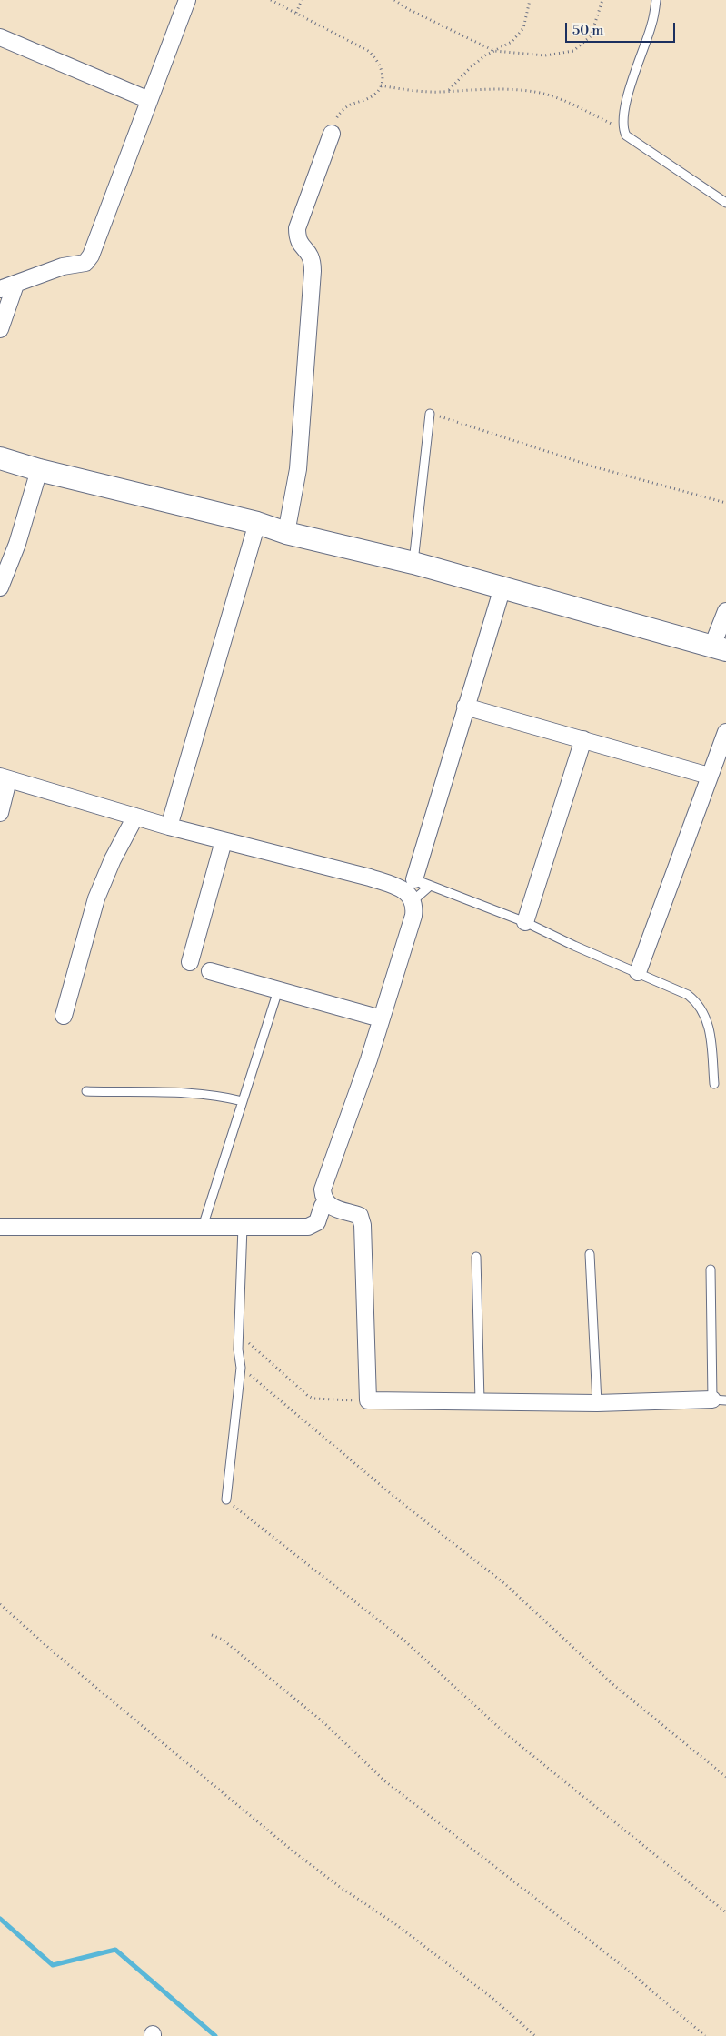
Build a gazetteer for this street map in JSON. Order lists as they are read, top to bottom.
{
  "scale_bar": "50 m"
}
